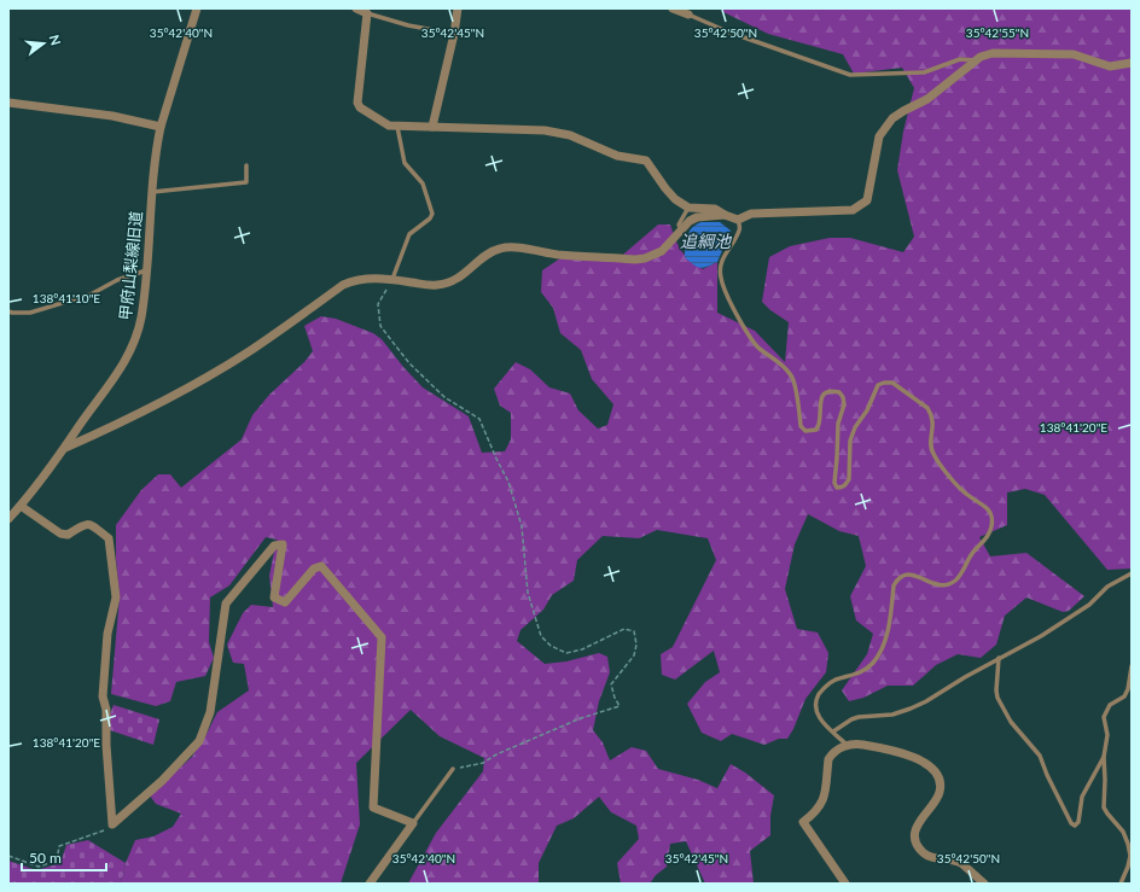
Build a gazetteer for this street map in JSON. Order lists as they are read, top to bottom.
{
  "streets": {
    "street": ["甲府山梨線旧道"]
  },
  "water": ["追綱池"],
  "scale_bar": "50 m",
  "north": "right",
  "coordinates": [
    "35°42'40\"N",
    "35°42'45\"N",
    "35°42'50\"N",
    "35°42'55\"N",
    "138°41'10\"E",
    "138°41'20\"E"
  ]
}
